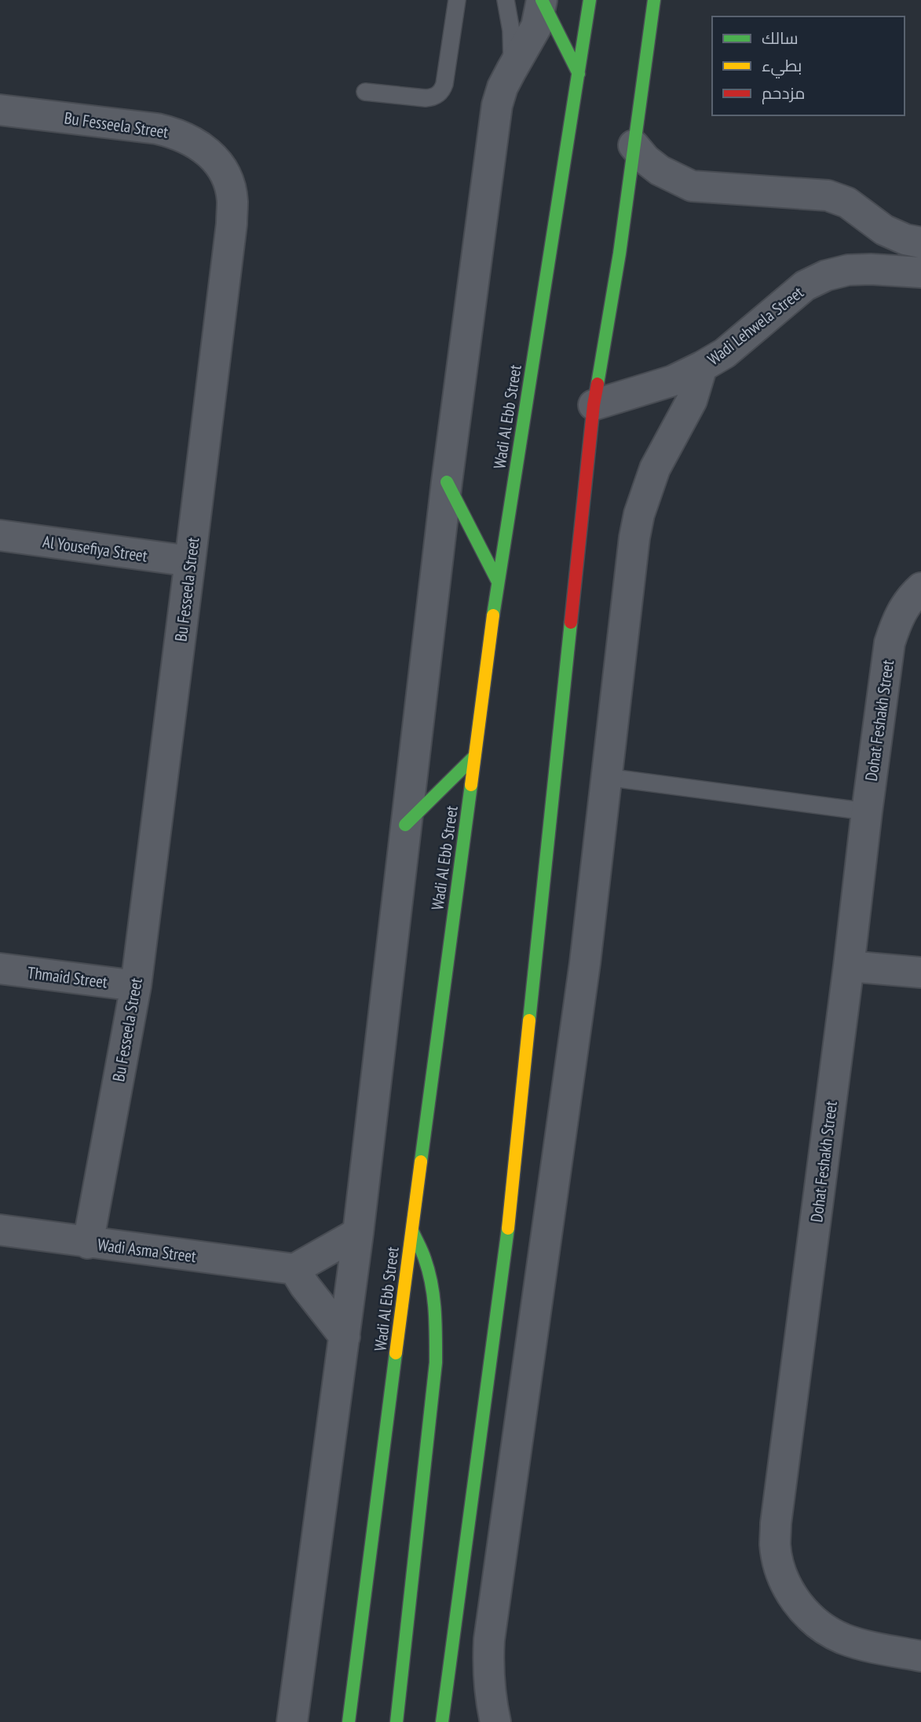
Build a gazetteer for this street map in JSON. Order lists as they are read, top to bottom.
{
  "streets": {
    "street": [
      "Bu Fesseela Street",
      "Wadi Lehwela Street",
      "Wadi Al Ebb Street",
      "Al Yousefiya Street",
      "Dohat Feshakh Street",
      "Thmaid Street",
      "Wadi Asma Street"
    ]
  },
  "crossings": [
    ["Bu Fesseela Street", "Al Yousefiya Street"],
    ["Bu Fesseela Street", "Thmaid Street"],
    ["Bu Fesseela Street", "Wadi Asma Street"]
  ],
  "legend": ["سالك", "بطيء", "مزدحم"]
}
